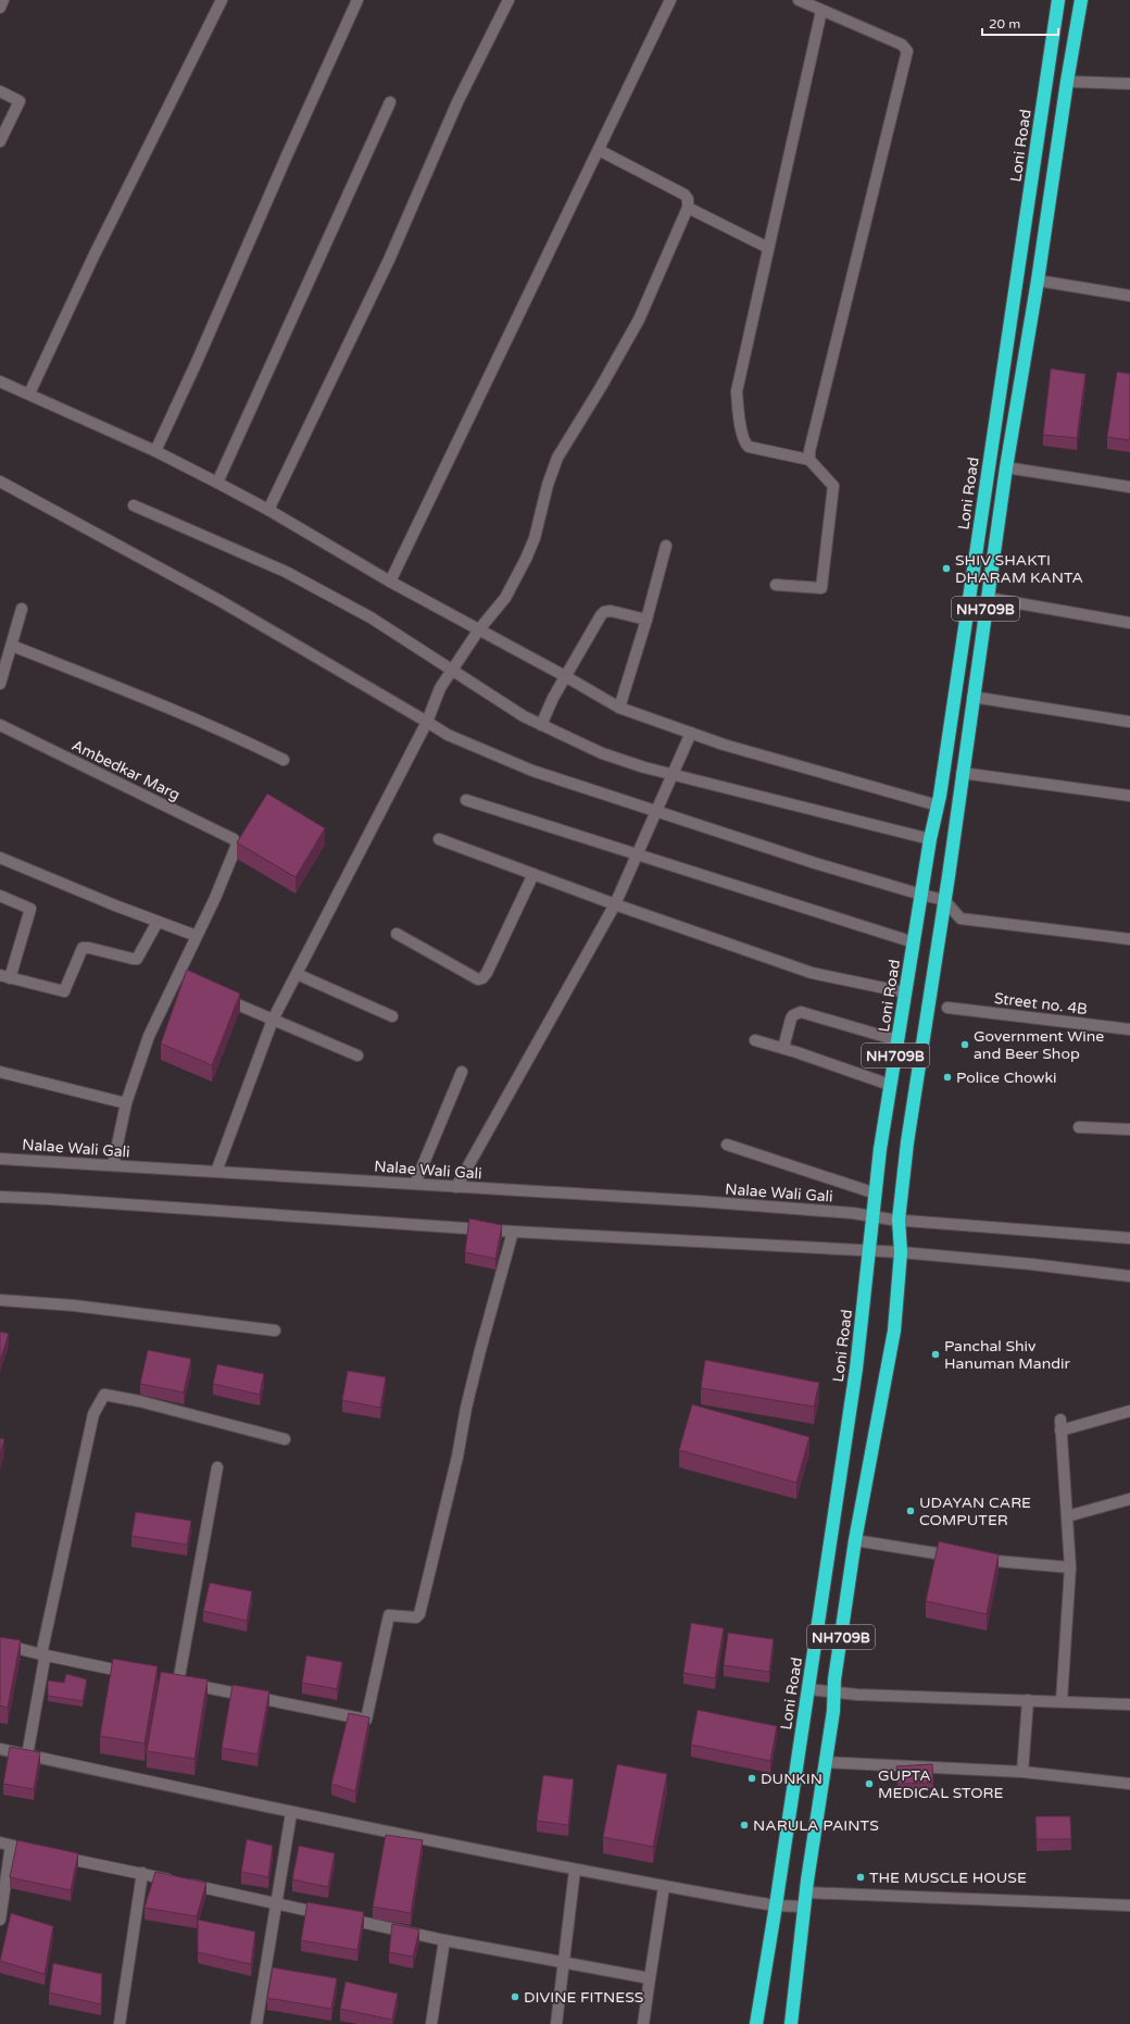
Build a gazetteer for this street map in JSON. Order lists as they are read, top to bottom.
{
  "streets": {
    "highway": ["Loni Road", "NH709B"],
    "street": ["Ambedkar Marg", "Street no. 4B", "Nalae Wali Gali"]
  },
  "crossings": [
    ["Loni Road", "Nalae Wali Gali"],
    ["NH709B", "Nalae Wali Gali"]
  ],
  "places": [
    "SHIV SHAKTI DHARAM KANTA",
    "Government Wine and Beer Shop",
    "Police Chowki",
    "Panchal Shiv Hanuman Mandir",
    "UDAYAN CARE COMPUTER",
    "DUNKIN",
    "GUPTA MEDICAL STORE",
    "NARULA PAINTS",
    "THE MUSCLE HOUSE",
    "DIVINE FITNESS"
  ],
  "scale_bar": "20 m"
}
